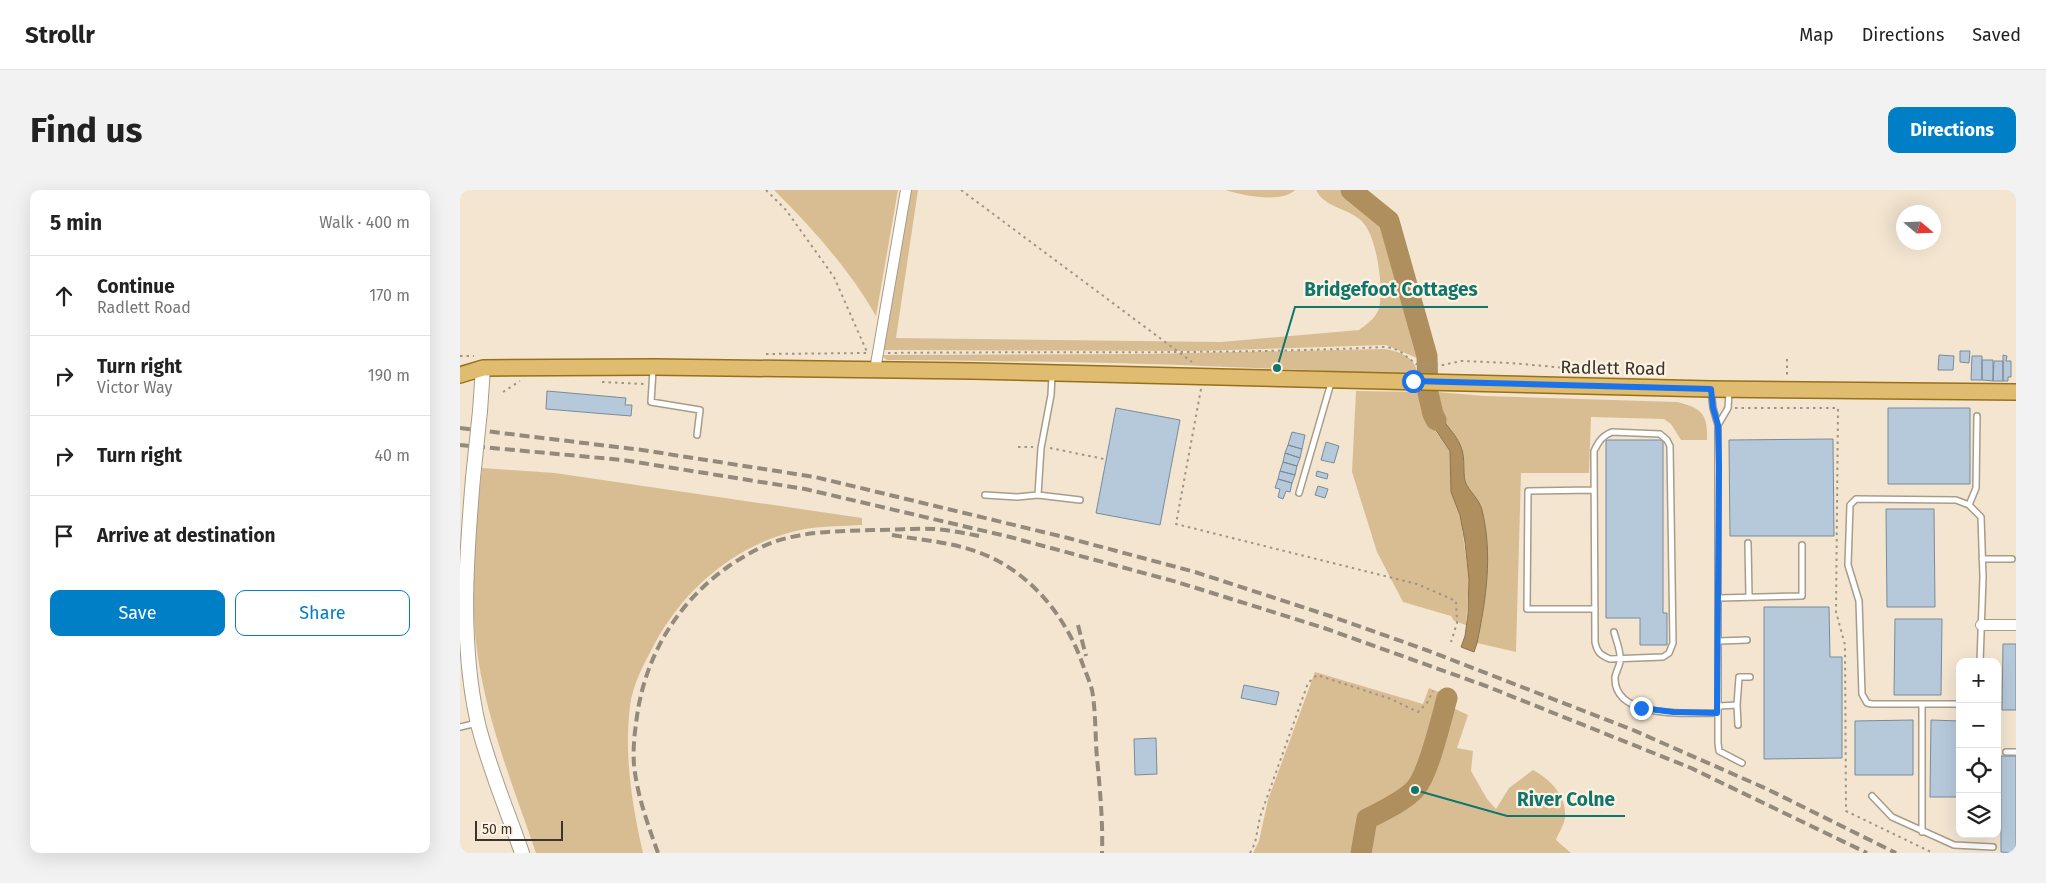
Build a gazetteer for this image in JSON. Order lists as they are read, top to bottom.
{
  "streets": {
    "main road": ["Radlett Road"]
  },
  "places": ["Bridgefoot Cottages", "River Colne"],
  "scale_bar": "50 m",
  "north": "right",
  "page": {
    "header": "Strollr",
    "nav": ["Map", "Directions", "Saved"],
    "buttons": [
      "Directions",
      ["Save", "Share"]
    ],
    "title": "Find us",
    "heading": ["5 min", "Walk · 400 m"],
    "list": [
      ["Continue", "Radlett Road", "170 m"],
      ["Turn right", "Victor Way", "190 m"],
      ["Turn right", "40 m"],
      "Arrive at destination"
    ],
    "map_buttons": ["+", "−"],
    "scale": "50 m"
  }
}
